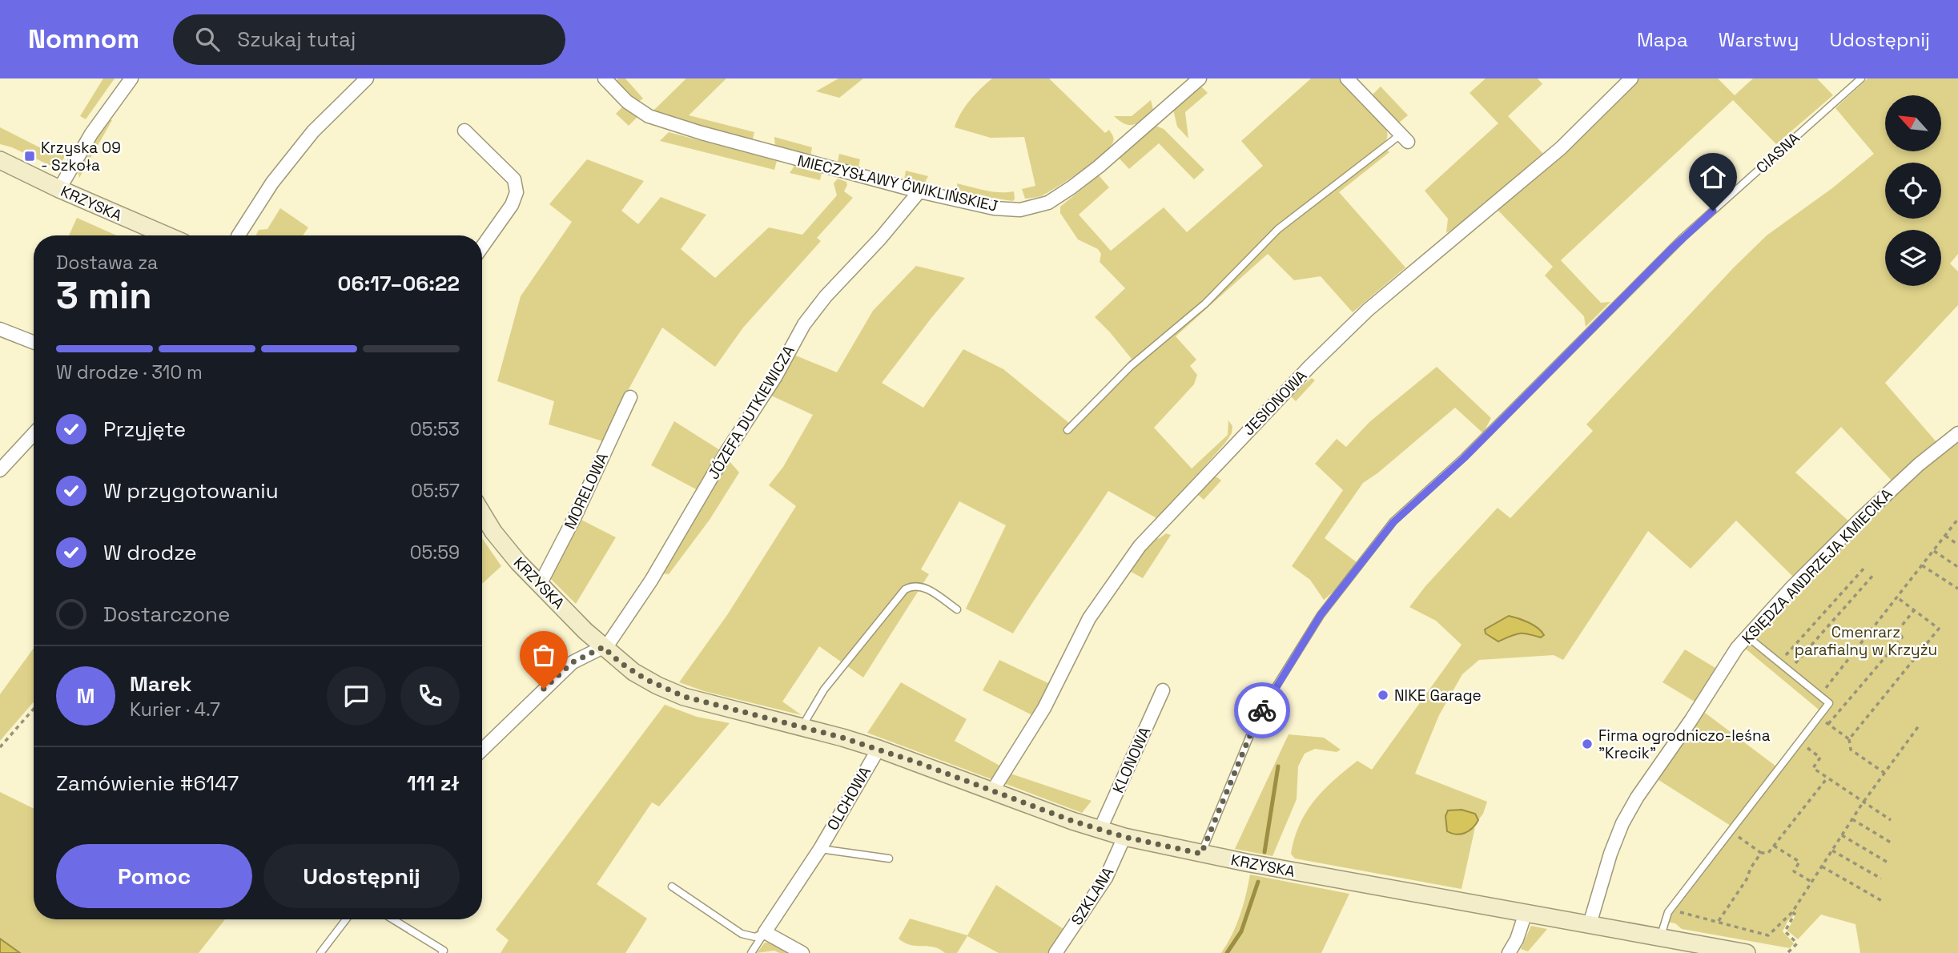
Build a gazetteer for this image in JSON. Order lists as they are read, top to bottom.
{
  "streets": {
    "street": [
      "MIECZYSŁAWY ĆWIKLIŃSKIEJ",
      "KRZYSKA",
      "JESIONOWA",
      "JÓZEFA DUTKIEWICZA",
      "MORELOWA",
      "KSIĘDZA ANDRZEJA KMIECIKA",
      "KLONOWA",
      "OLCHOWA",
      "SZKLANA"
    ],
    "lane": ["CIASNA"]
  },
  "crossings": [
    ["CIASNA", "KRZYSKA"],
    ["MIECZYSŁAWY ĆWIKLIŃSKIEJ", "JÓZEFA DUTKIEWICZA"],
    ["KRZYSKA", "JESIONOWA"],
    ["KRZYSKA", "JÓZEFA DUTKIEWICZA"],
    ["KRZYSKA", "MORELOWA"],
    ["KRZYSKA", "KSIĘDZA ANDRZEJA KMIECIKA"],
    ["KRZYSKA", "KLONOWA"],
    ["KRZYSKA", "OLCHOWA"],
    ["KRZYSKA", "SZKLANA"]
  ],
  "parks": ["Cmenrarz parafialny w Krzyżu"],
  "places": {
    "transit": ["Krzyska 09 - Szkoła"],
    "other": ["NIKE Garage", "Firma ogrodniczo-leśna \"Krecik\""]
  },
  "north": "top left",
  "page": {
    "header": "Nomnom",
    "search": "Szukaj tutaj",
    "nav": ["Mapa", "Warstwy", "Udostępnij"],
    "heading": ["3 min", "Dostawa za", "06:17–06:22"],
    "panel": [
      "Marek",
      "Kurier · 4.7",
      "Zamówienie #6147",
      "111 zł"
    ],
    "bar": "W drodze · 310 m",
    "list": [
      ["Przyjęte", "05:53"],
      ["W przygotowaniu", "05:57"],
      ["W drodze", "05:59"],
      "Dostarczone"
    ],
    "round": "M",
    "buttons": ["Pomoc", "Udostępnij"]
  }
}
